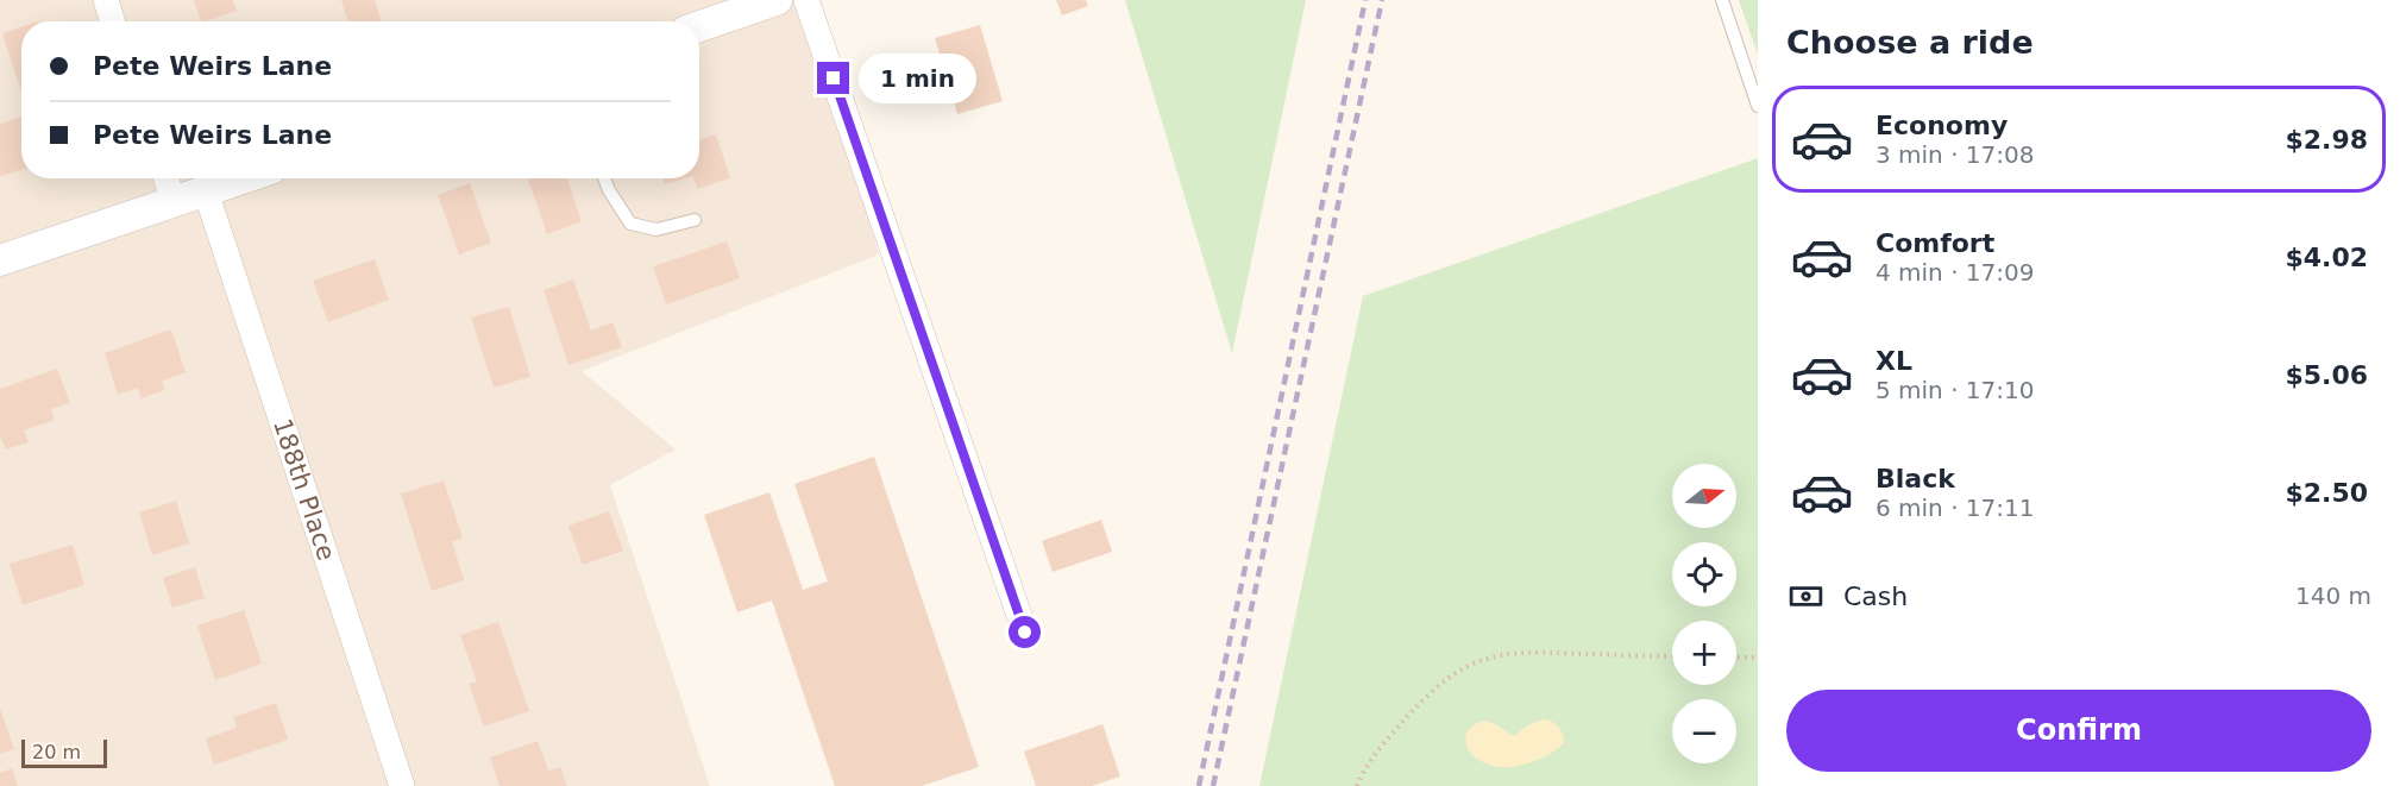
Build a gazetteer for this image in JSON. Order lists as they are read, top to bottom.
{
  "streets": {
    "street": ["188th Place"]
  },
  "scale_bar": "20 m",
  "north": "right",
  "page": {
    "heading": "Choose a ride",
    "banner": ["Pete Weirs Lane", "Pete Weirs Lane"],
    "bubble": "1 min",
    "list": [
      {
        "name": "Economy",
        "note": "3 min · 17:08",
        "value": "$2.98"
      },
      {
        "name": "Comfort",
        "note": "4 min · 17:09",
        "value": "$4.02"
      },
      {
        "name": "XL",
        "note": "5 min · 17:10",
        "value": "$5.06"
      },
      {
        "name": "Black",
        "note": "6 min · 17:11",
        "value": "$2.50"
      }
    ],
    "map_buttons": ["+", "−"],
    "pay": ["Cash", "140 m"],
    "buttons": "Confirm",
    "scale": "20 m"
  }
}
